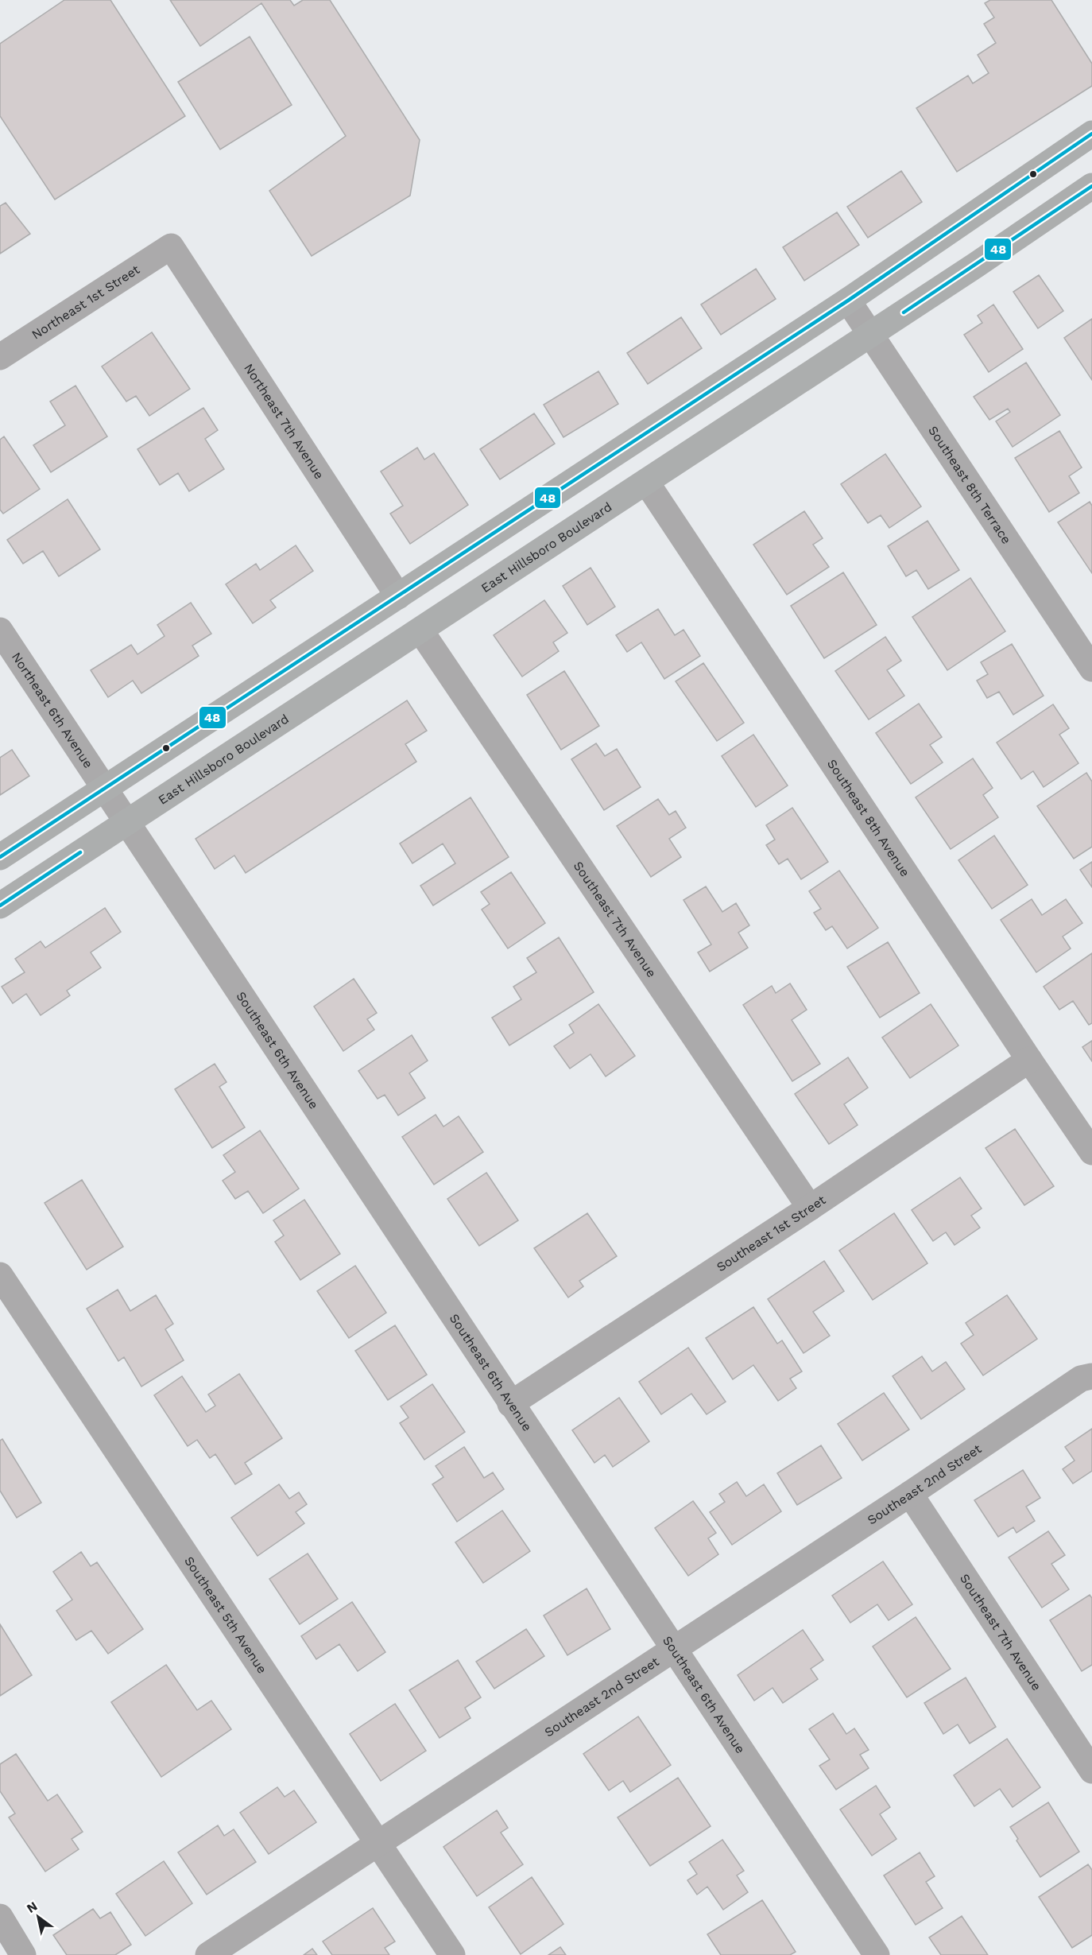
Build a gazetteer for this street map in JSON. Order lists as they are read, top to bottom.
{
  "streets": {
    "main road": ["East Hillsboro Boulevard"],
    "street": [
      "Northeast 1st Street",
      "Northeast 7th Avenue",
      "Southeast 8th Terrace",
      "Northeast 6th Avenue",
      "Southeast 8th Avenue",
      "Southeast 7th Avenue",
      "Southeast 6th Avenue",
      "Southeast 1st Street",
      "Southeast 2nd Street",
      "Southeast 5th Avenue"
    ]
  },
  "crossings": [
    ["Northeast 1st Street", "Northeast 7th Avenue"],
    ["Southeast 8th Terrace", "East Hillsboro Boulevard"],
    ["East Hillsboro Boulevard", "Southeast 8th Avenue"],
    ["East Hillsboro Boulevard", "Southeast 7th Avenue"],
    ["East Hillsboro Boulevard", "Southeast 6th Avenue"],
    ["Northeast 6th Avenue", "Southeast 6th Avenue"],
    ["Southeast 8th Avenue", "Southeast 1st Street"],
    ["Southeast 7th Avenue", "Southeast 1st Street"],
    ["Southeast 7th Avenue", "Southeast 2nd Street"],
    ["Southeast 6th Avenue", "Southeast 1st Street"],
    ["Southeast 6th Avenue", "Southeast 2nd Street"],
    ["Southeast 2nd Street", "Southeast 5th Avenue"]
  ],
  "lines": ["transit line 48"],
  "north": "top left"
}
